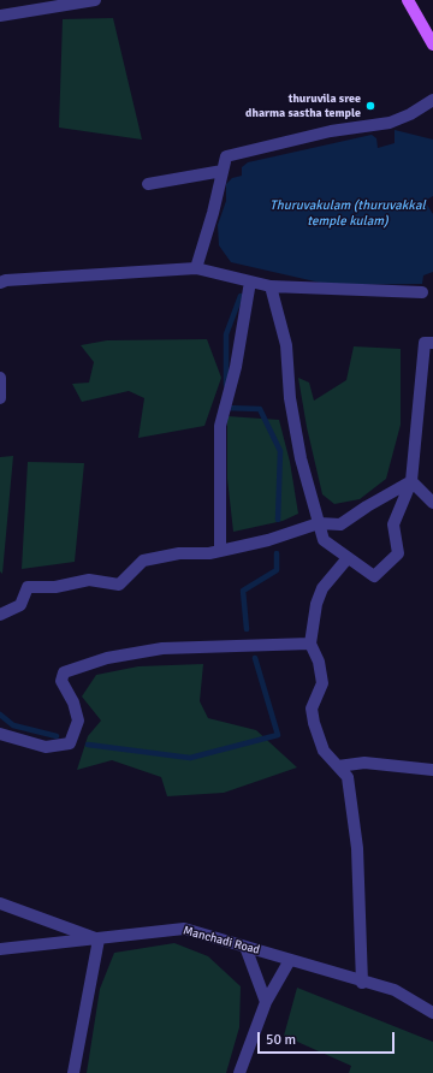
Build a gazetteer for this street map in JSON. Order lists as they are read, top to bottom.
{
  "streets": {
    "street": ["Manchadi Road"]
  },
  "water": ["Thuruvakulam (thuruvakkal temple kulam)"],
  "places": ["thuruvila sree dharma sastha temple"],
  "scale_bar": "50 m"
}
